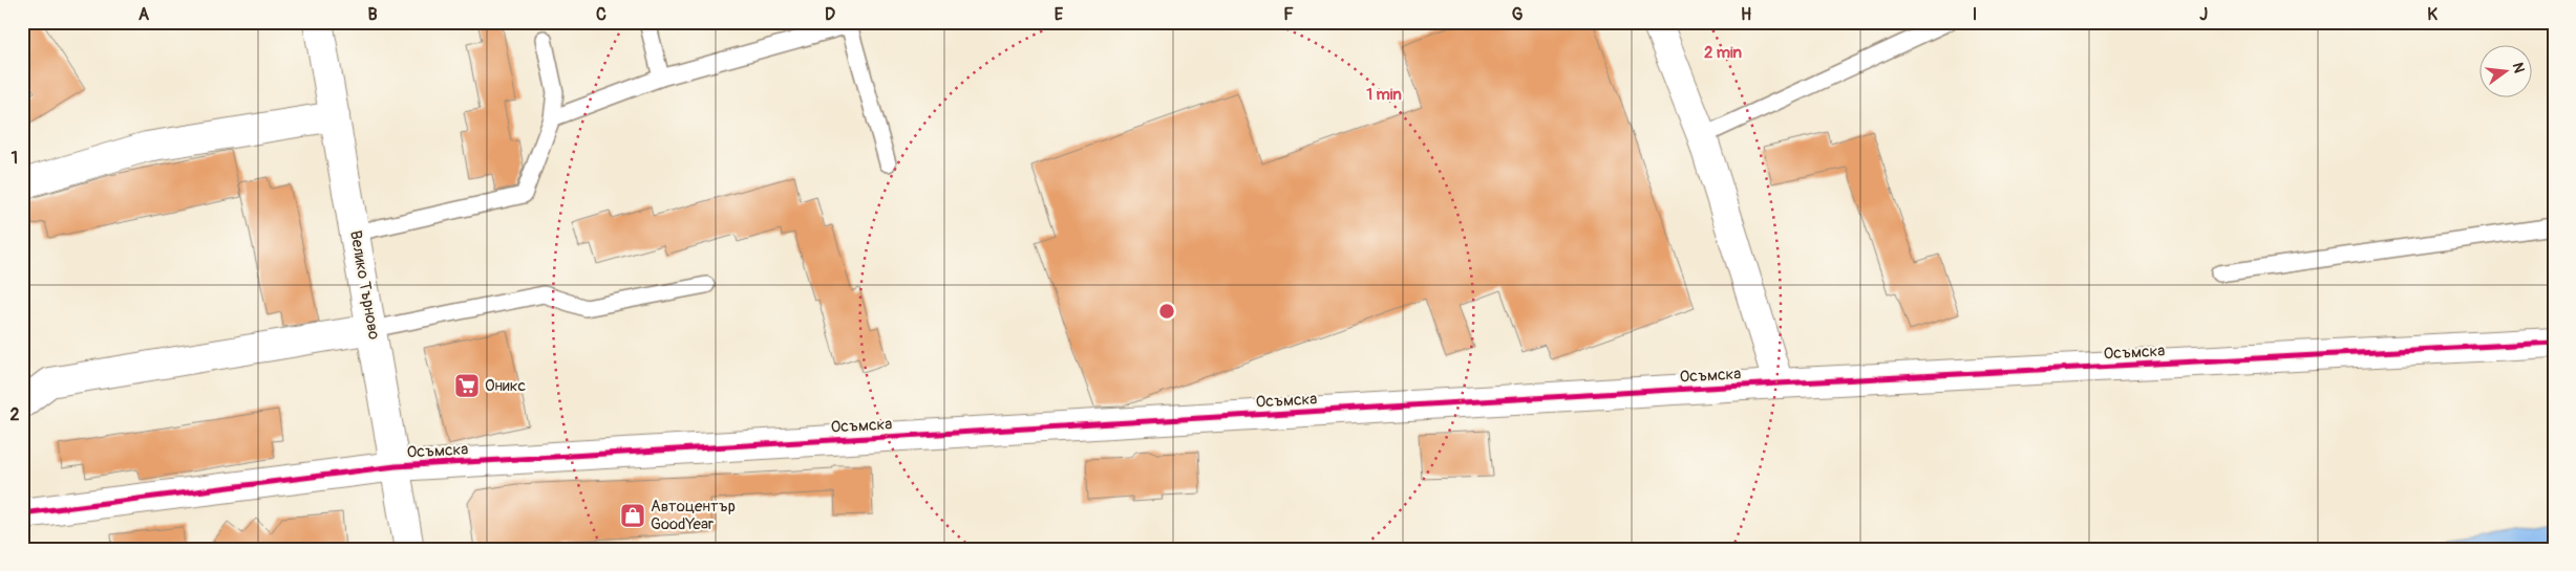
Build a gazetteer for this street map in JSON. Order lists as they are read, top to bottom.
{
  "streets": {
    "street": ["Велико Търново", "Осъмска"]
  },
  "crossings": [
    ["Велико Търново", "Осъмска"]
  ],
  "places": {
    "supermarket": ["Оникс"],
    "shop": ["Автоцентър GoodYear"]
  },
  "north": "right",
  "grid": {
    "columns": [
      "A",
      "B",
      "C",
      "D",
      "E",
      "F",
      "G",
      "H",
      "I",
      "J",
      "K"
    ],
    "rows": ["1", "2"]
  },
  "rings": ["2 min", "1 min"]
}
